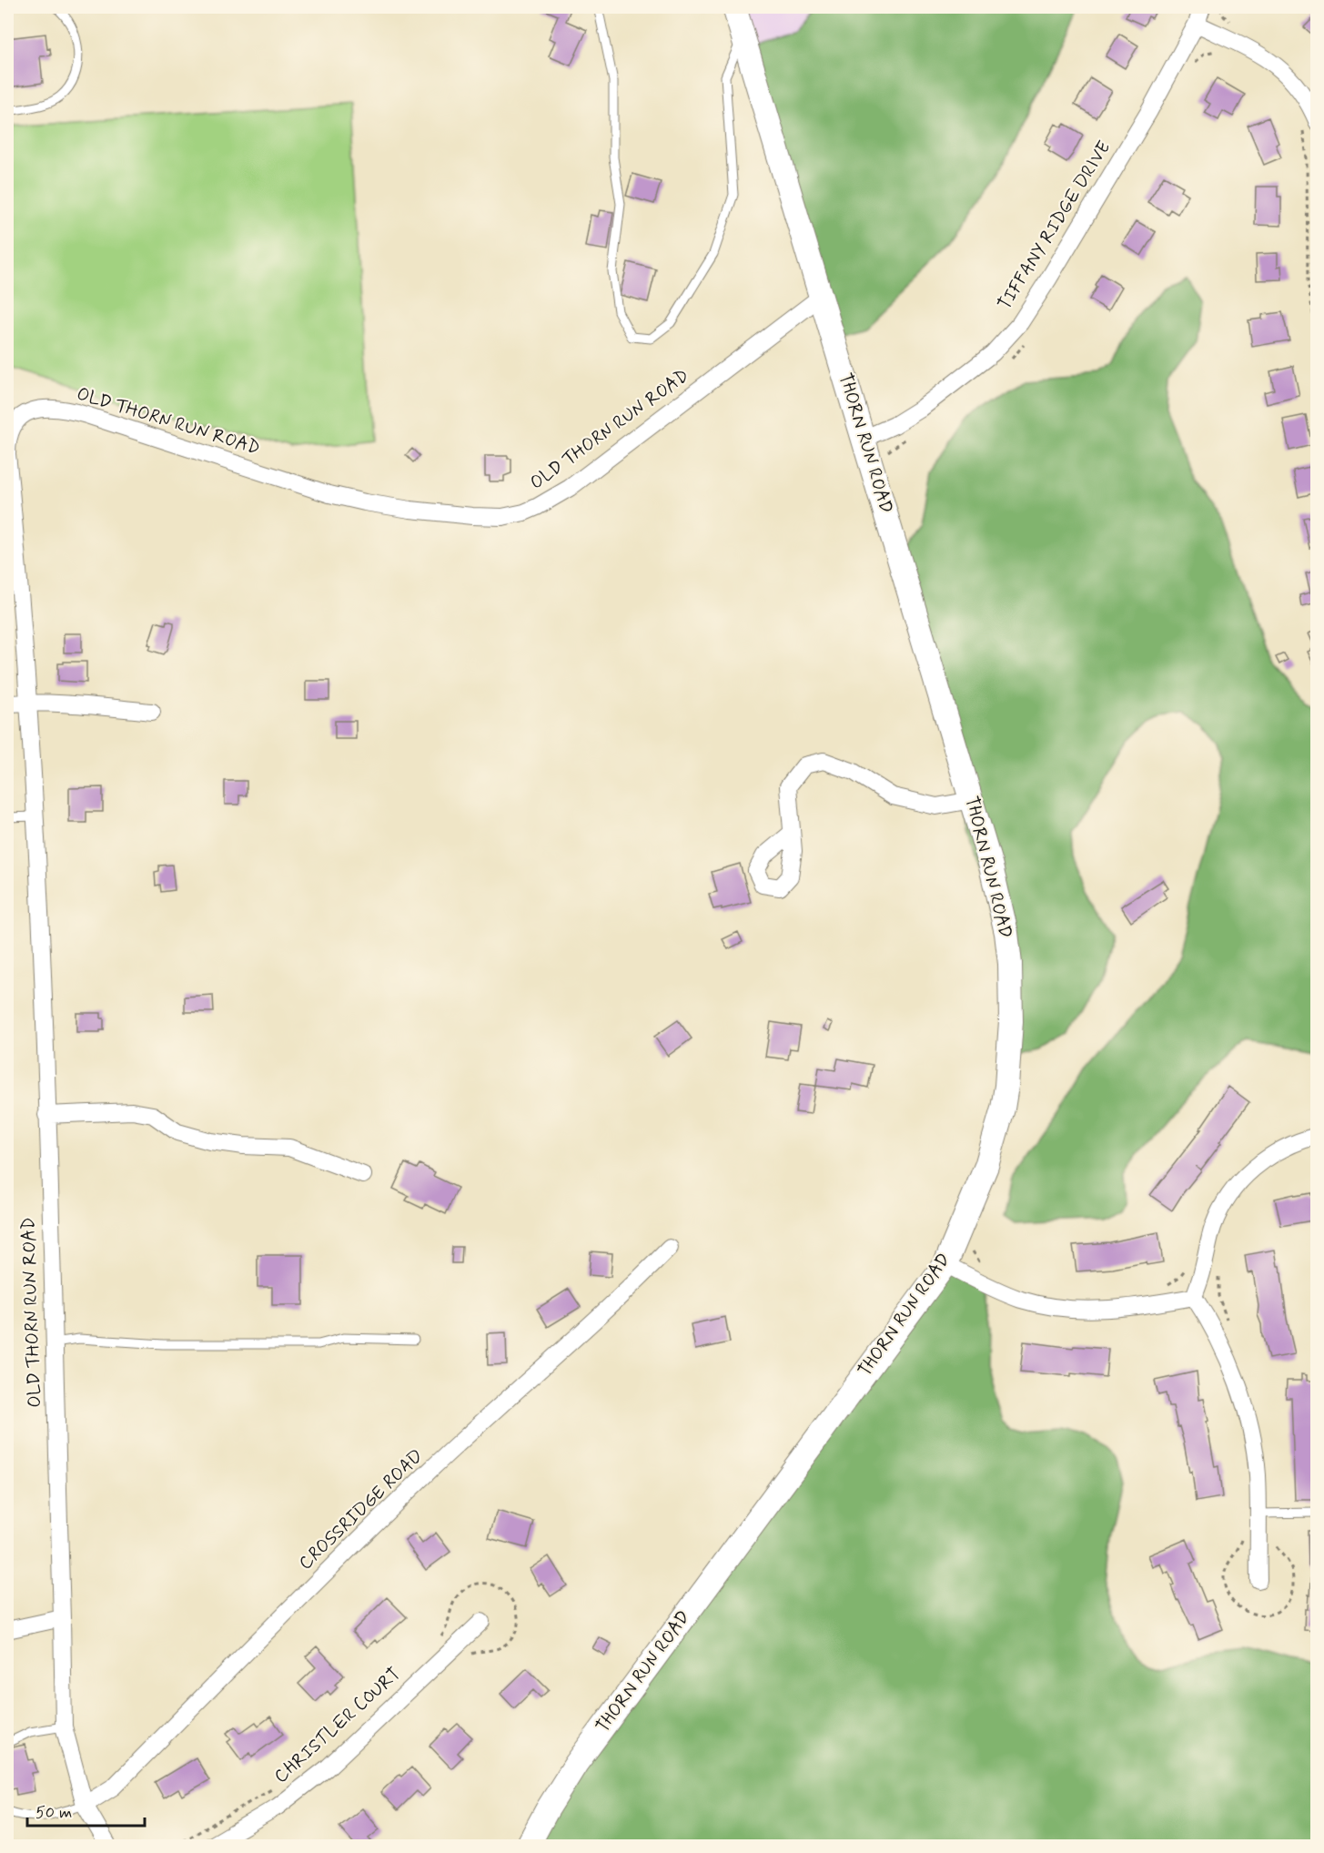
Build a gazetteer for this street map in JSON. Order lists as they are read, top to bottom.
{
  "streets": {
    "street": [
      "TIFFANY RIDGE DRIVE",
      "OLD THORN RUN ROAD",
      "THORN RUN ROAD",
      "CROSSRIDGE ROAD",
      "CHRISTLER COURT"
    ]
  },
  "crossings": [
    ["TIFFANY RIDGE DRIVE", "THORN RUN ROAD"],
    ["OLD THORN RUN ROAD", "THORN RUN ROAD"],
    ["OLD THORN RUN ROAD", "CROSSRIDGE ROAD"]
  ],
  "scale_bar": "50 m"
}
